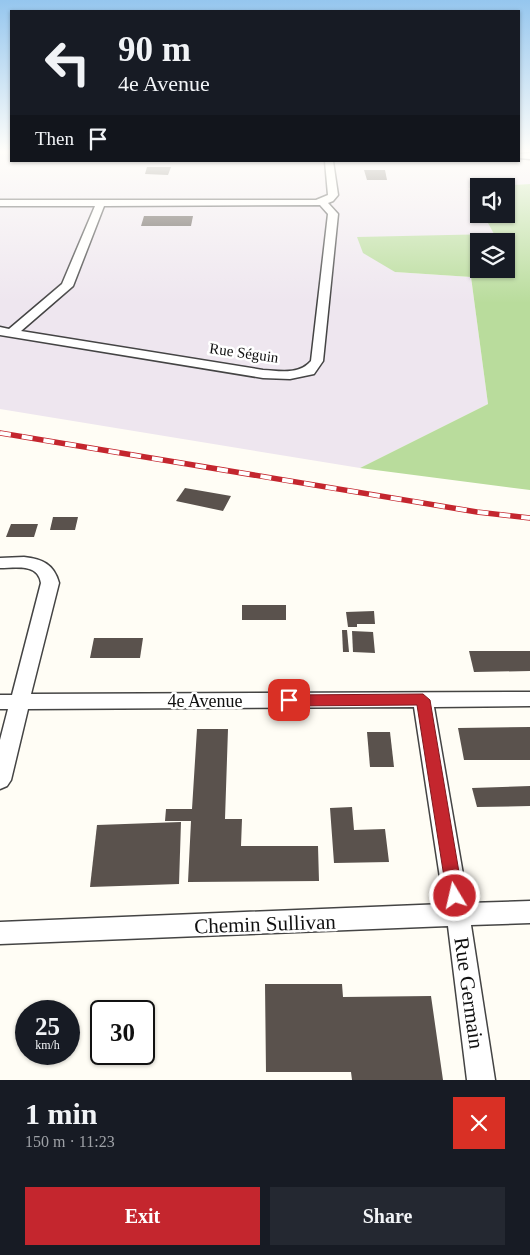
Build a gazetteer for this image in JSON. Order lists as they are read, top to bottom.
{
  "streets": {
    "street": [
      "Rue Séguin",
      "4e Avenue",
      "Chemin Sullivan",
      "Rue Germain"
    ]
  },
  "crossings": [
    ["4e Avenue", "Rue Germain"],
    ["Chemin Sullivan", "Rue Germain"]
  ],
  "page": {
    "turn": ["90 m", "4e Avenue"],
    "then": "Then",
    "speed": "25 km/h",
    "limit": "30",
    "heading": ["1 min", "150 m · 11:23"],
    "buttons": ["Exit", "Share"]
  }
}
